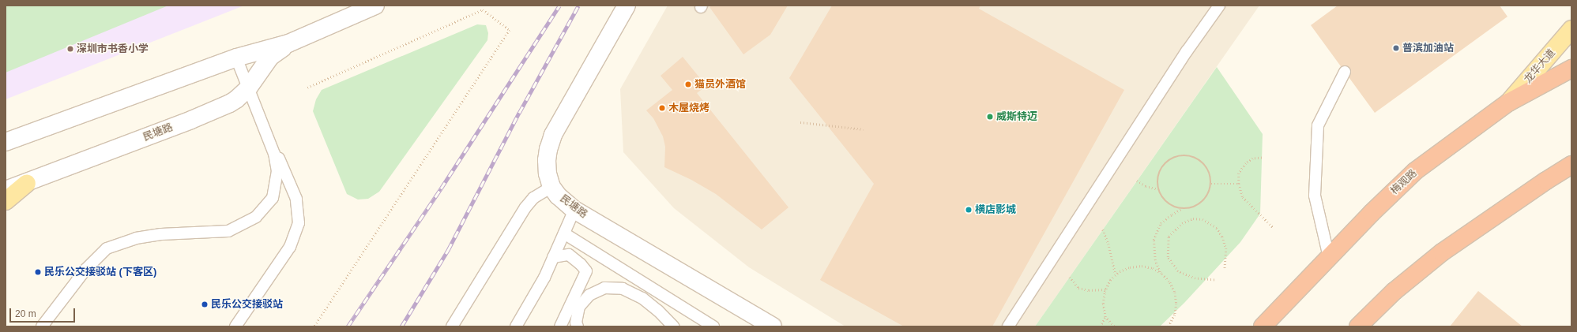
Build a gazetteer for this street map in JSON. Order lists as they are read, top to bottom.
{
  "streets": {
    "highway": ["梅观路"],
    "main road": ["龙华大道", "民塘路"]
  },
  "crossings": [
    ["龙华大道", "梅观路"]
  ],
  "places": [
    "普滨加油站",
    "深圳市书香小学",
    "猫员外酒馆",
    "木屋烧烤",
    "威斯特迈",
    "横店影城",
    "民乐公交接驳站 (下客区)",
    "民乐公交接驳站"
  ],
  "scale_bar": "20 m"
}
